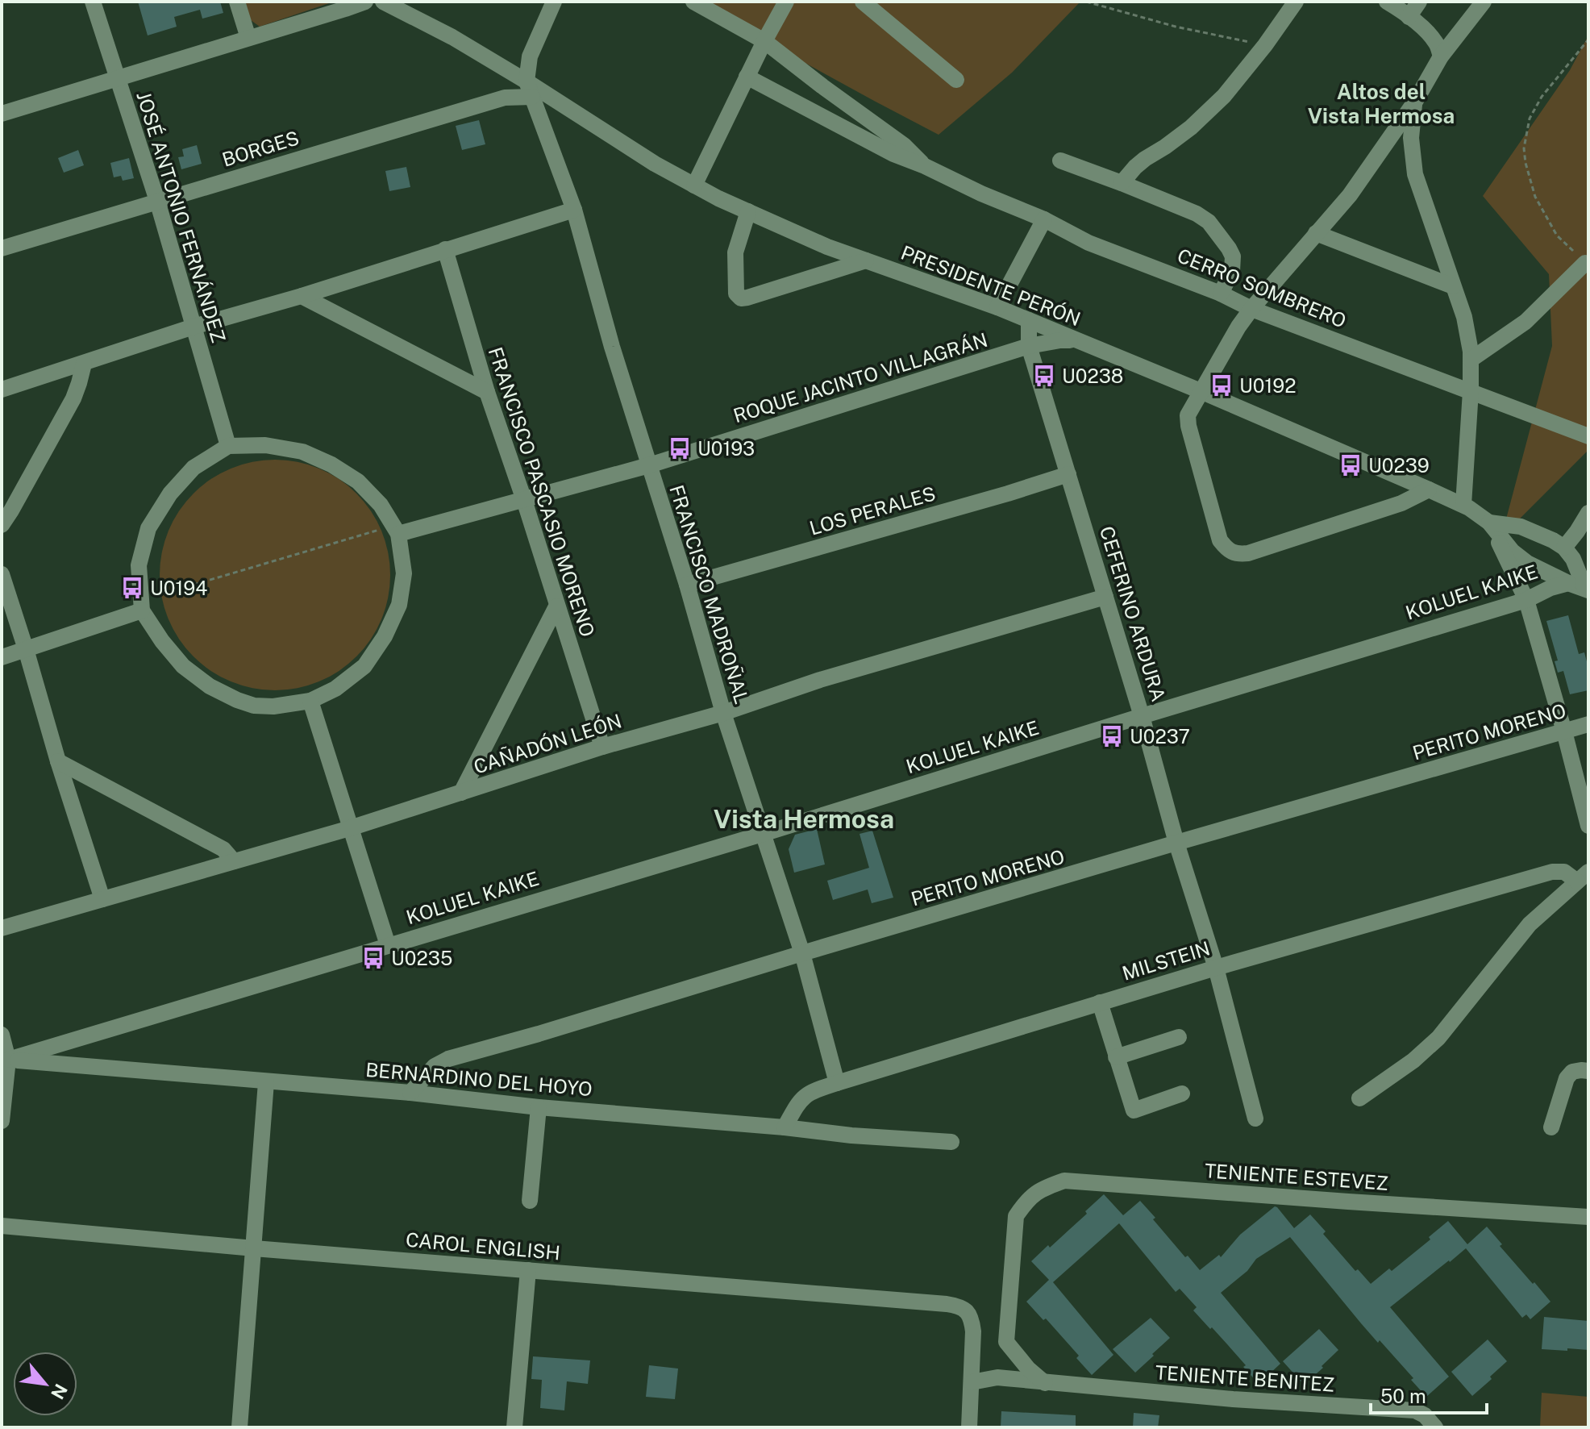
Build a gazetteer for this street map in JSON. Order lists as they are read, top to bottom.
{
  "streets": {
    "street": [
      "BORGES",
      "JOSÉ ANTONIO FERNÁNDEZ",
      "PRESIDENTE PERÓN",
      "CERRO SOMBRERO",
      "ROQUE JACINTO VILLAGRÁN",
      "FRANCISCO PASCASIO MORENO",
      "LOS PERALES",
      "KOLUEL KAIKE",
      "FRANCISCO MADROÑAL",
      "CEFERINO ARDURA",
      "PERITO MORENO",
      "CAÑADÓN LEÓN",
      "MILSTEIN",
      "BERNARDINO DEL HOYO",
      "TENIENTE ESTEVEZ",
      "CAROL ENGLISH",
      "TENIENTE BENITEZ"
    ]
  },
  "crossings": [
    ["BORGES", "JOSÉ ANTONIO FERNÁNDEZ"],
    ["BORGES", "PRESIDENTE PERÓN"],
    ["BORGES", "FRANCISCO MADROÑAL"],
    ["PRESIDENTE PERÓN", "ROQUE JACINTO VILLAGRÁN"],
    ["PRESIDENTE PERÓN", "KOLUEL KAIKE"],
    ["PRESIDENTE PERÓN", "FRANCISCO MADROÑAL"],
    ["PRESIDENTE PERÓN", "CEFERINO ARDURA"],
    ["ROQUE JACINTO VILLAGRÁN", "FRANCISCO PASCASIO MORENO"],
    ["ROQUE JACINTO VILLAGRÁN", "FRANCISCO MADROÑAL"],
    ["ROQUE JACINTO VILLAGRÁN", "CEFERINO ARDURA"],
    ["FRANCISCO PASCASIO MORENO", "CAÑADÓN LEÓN"],
    ["LOS PERALES", "FRANCISCO MADROÑAL"],
    ["LOS PERALES", "CEFERINO ARDURA"],
    ["KOLUEL KAIKE", "FRANCISCO MADROÑAL"],
    ["KOLUEL KAIKE", "CEFERINO ARDURA"],
    ["KOLUEL KAIKE", "BERNARDINO DEL HOYO"],
    ["FRANCISCO MADROÑAL", "PERITO MORENO"],
    ["FRANCISCO MADROÑAL", "CAÑADÓN LEÓN"],
    ["FRANCISCO MADROÑAL", "MILSTEIN"],
    ["CEFERINO ARDURA", "PERITO MORENO"],
    ["CEFERINO ARDURA", "CAÑADÓN LEÓN"],
    ["CEFERINO ARDURA", "MILSTEIN"],
    ["PERITO MORENO", "BERNARDINO DEL HOYO"],
    ["MILSTEIN", "BERNARDINO DEL HOYO"],
    ["CAROL ENGLISH", "TENIENTE BENITEZ"]
  ],
  "districts": ["Altos del Vista Hermosa", "Vista Hermosa"],
  "places": {
    "bus stop": [
      "U0238",
      "U0192",
      "U0193",
      "U0239",
      "U0194",
      "U0237",
      "U0235"
    ]
  },
  "scale_bar": "50 m",
  "north": "bottom right"
}
